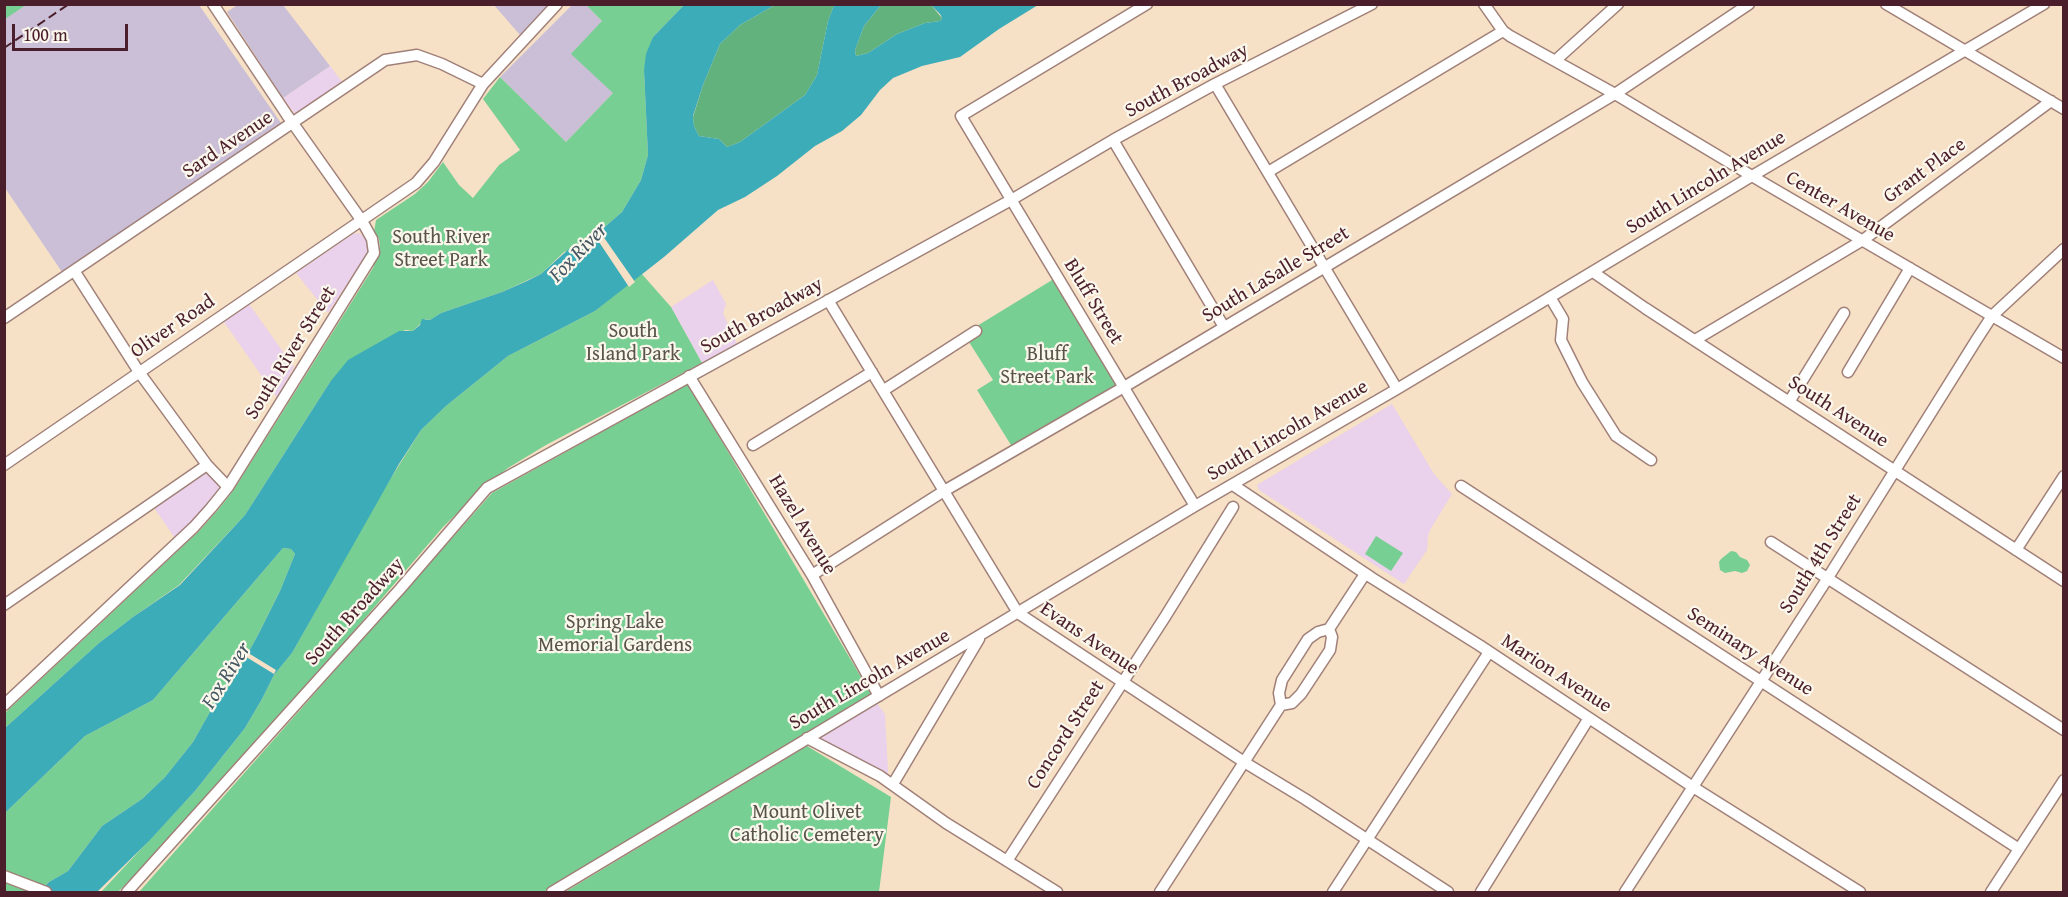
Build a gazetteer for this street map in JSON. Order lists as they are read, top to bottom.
{
  "streets": {
    "street": [
      "South Broadway",
      "Sard Avenue",
      "Grant Place",
      "South Lincoln Avenue",
      "Center Avenue",
      "South LaSalle Street",
      "Bluff Street",
      "Oliver Road",
      "South River Street",
      "South Avenue",
      "Hazel Avenue",
      "South 4th Street",
      "Evans Avenue",
      "Seminary Avenue",
      "Marion Avenue",
      "Concord Street"
    ]
  },
  "crossings": [
    ["South Broadway", "Bluff Street"],
    ["South Broadway", "Hazel Avenue"],
    ["South Broadway", "Evans Avenue"],
    ["Grant Place", "Center Avenue"],
    ["Grant Place", "South Avenue"],
    ["South Lincoln Avenue", "Center Avenue"],
    ["South Lincoln Avenue", "Bluff Street"],
    ["South Lincoln Avenue", "South Avenue"],
    ["South Lincoln Avenue", "Hazel Avenue"],
    ["South Lincoln Avenue", "Evans Avenue"],
    ["South Lincoln Avenue", "Marion Avenue"],
    ["Center Avenue", "South LaSalle Street"],
    ["Center Avenue", "South 4th Street"],
    ["South LaSalle Street", "Bluff Street"],
    ["South LaSalle Street", "Hazel Avenue"],
    ["South LaSalle Street", "Evans Avenue"],
    ["Oliver Road", "South River Street"],
    ["South Avenue", "South 4th Street"],
    ["South 4th Street", "Seminary Avenue"],
    ["South 4th Street", "Marion Avenue"],
    ["Evans Avenue", "Concord Street"]
  ],
  "water": ["Fox River"],
  "parks": [
    "South River Street Park",
    "South Island Park",
    "Bluff Street Park",
    "Spring Lake Memorial Gardens",
    "Mount Olivet Catholic Cemetery"
  ],
  "scale_bar": "100 m"
}
